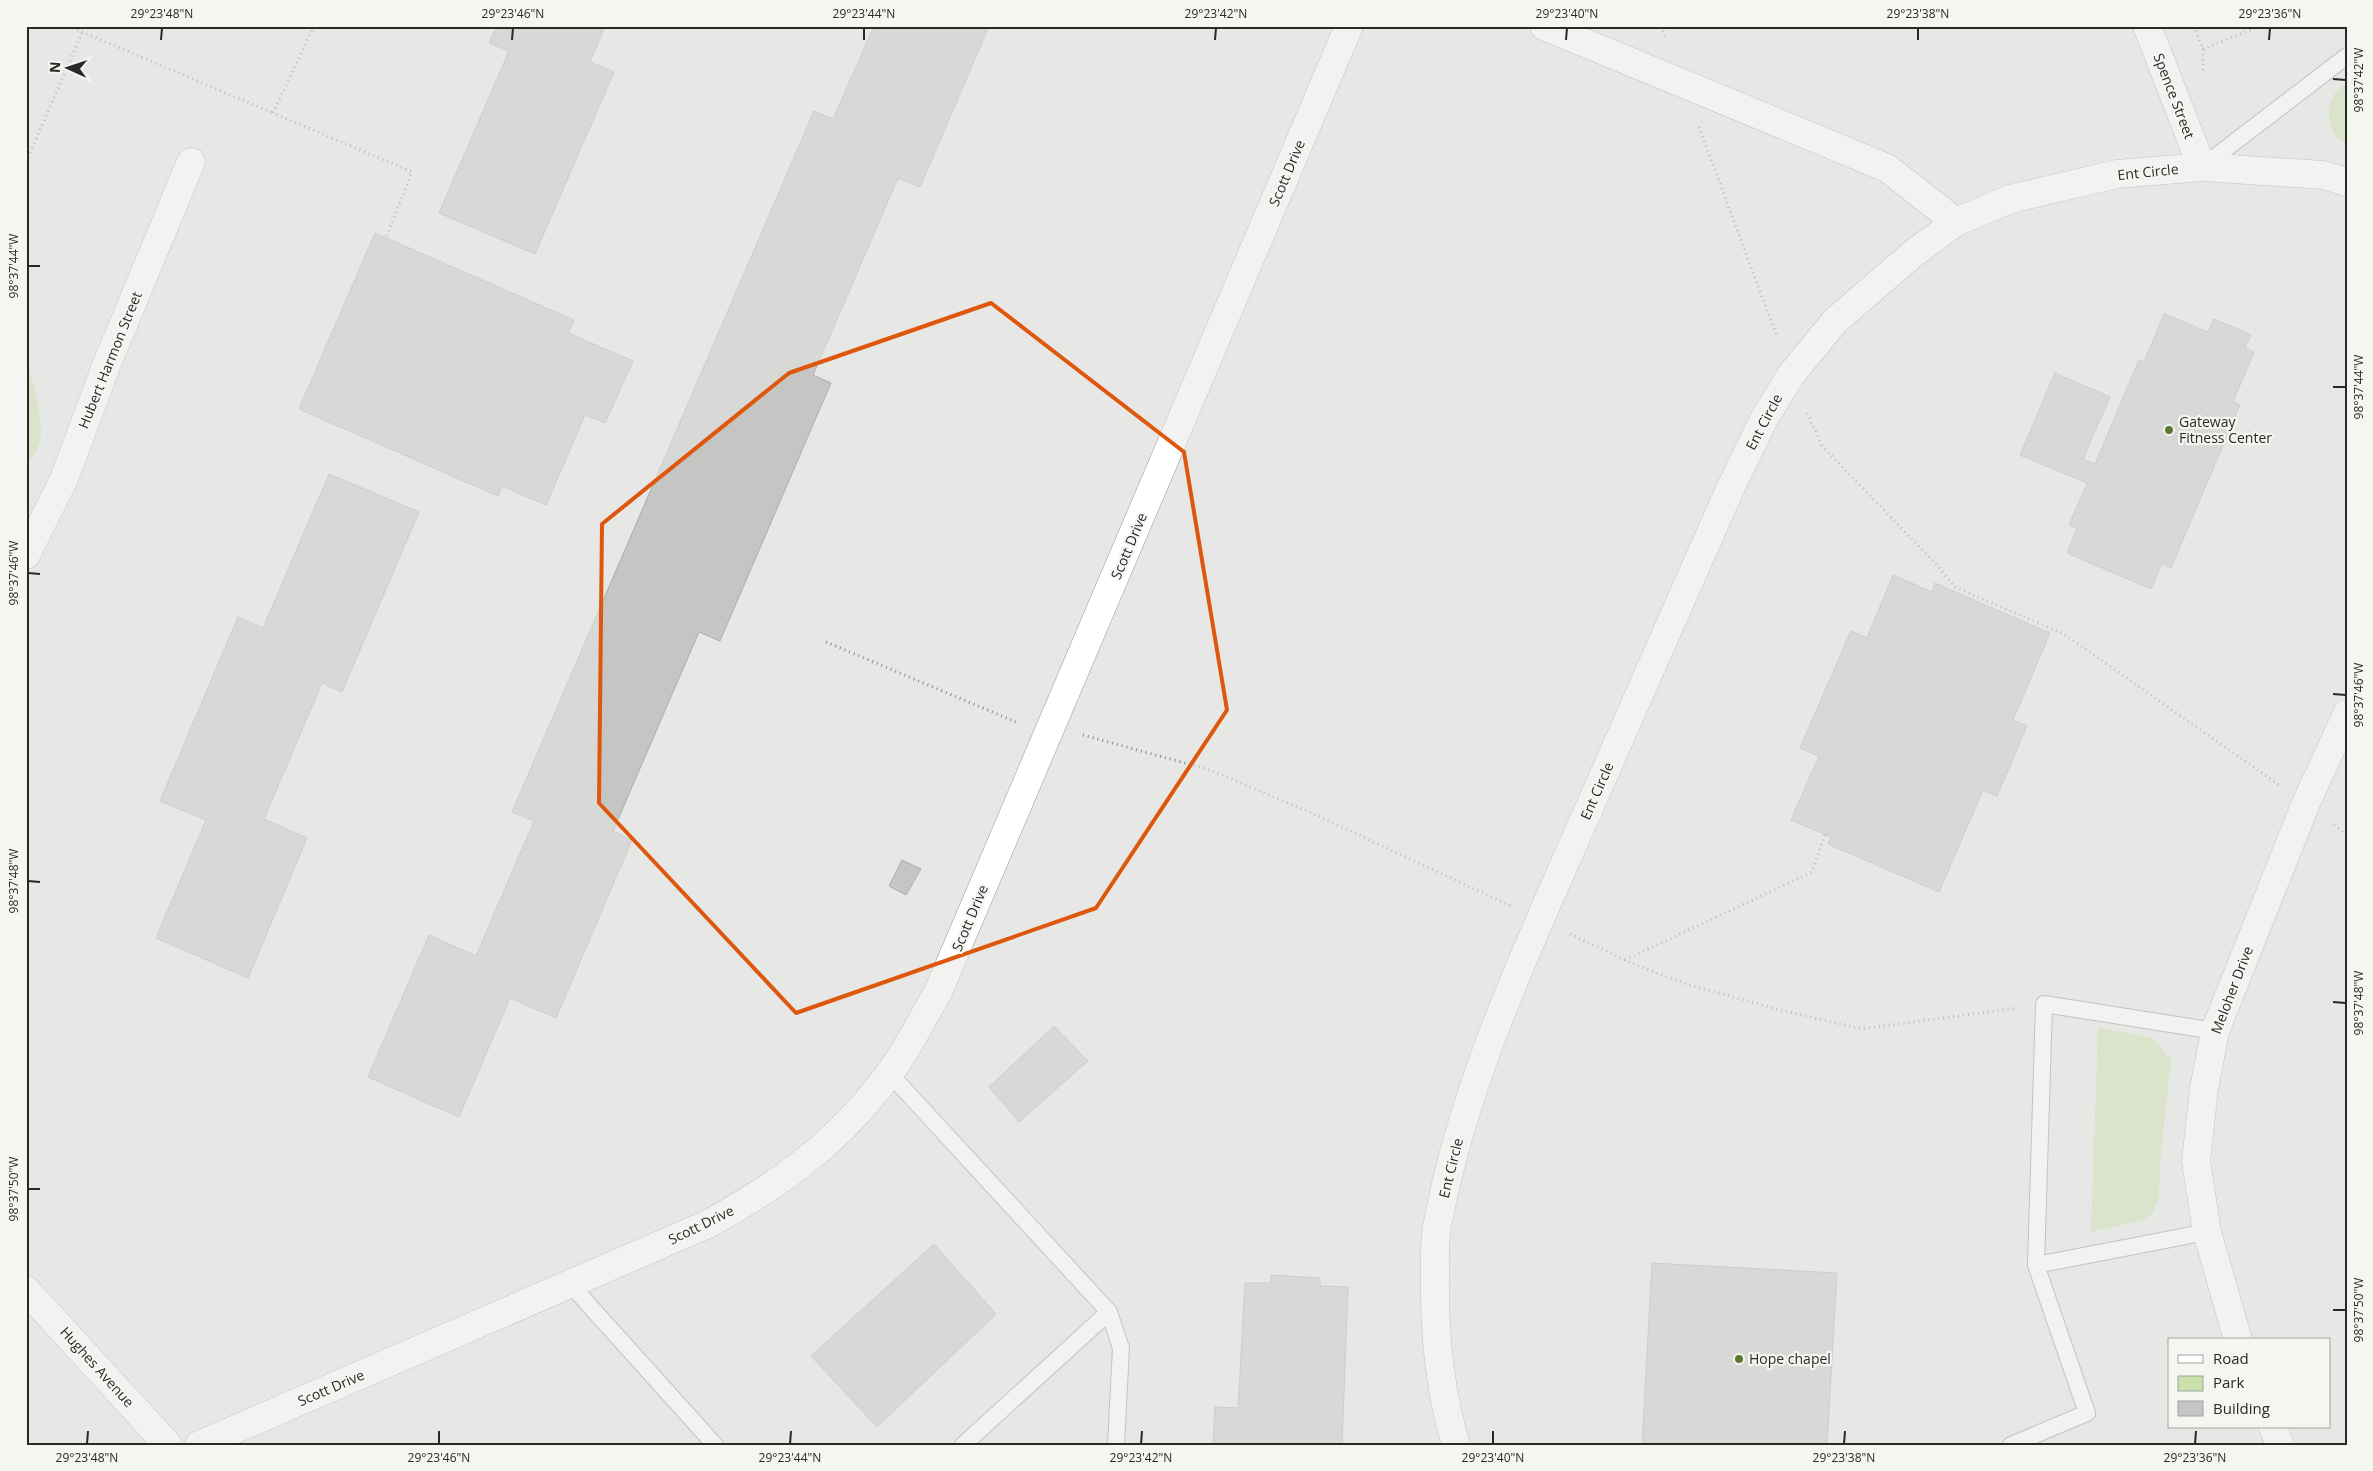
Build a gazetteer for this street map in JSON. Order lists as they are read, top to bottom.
{
  "streets": {
    "street": [
      "Spence Street",
      "Ent Circle",
      "Scott Drive",
      "Hubert Harmon Street",
      "Meloher Drive",
      "Hughes Avenue"
    ]
  },
  "crossings": [
    ["Spence Street", "Ent Circle"]
  ],
  "places": ["Gateway Fitness Center", "Hope chapel"],
  "legend": ["Road", "Park", "Building"],
  "north": "left",
  "coordinates": [
    "29°23'48\"N",
    "29°23'46\"N",
    "29°23'44\"N",
    "29°23'42\"N",
    "29°23'40\"N",
    "29°23'38\"N",
    "29°23'36\"N",
    "98°37'42\"W",
    "98°37'44\"W",
    "98°37'46\"W",
    "98°37'48\"W",
    "98°37'50\"W"
  ]
}
